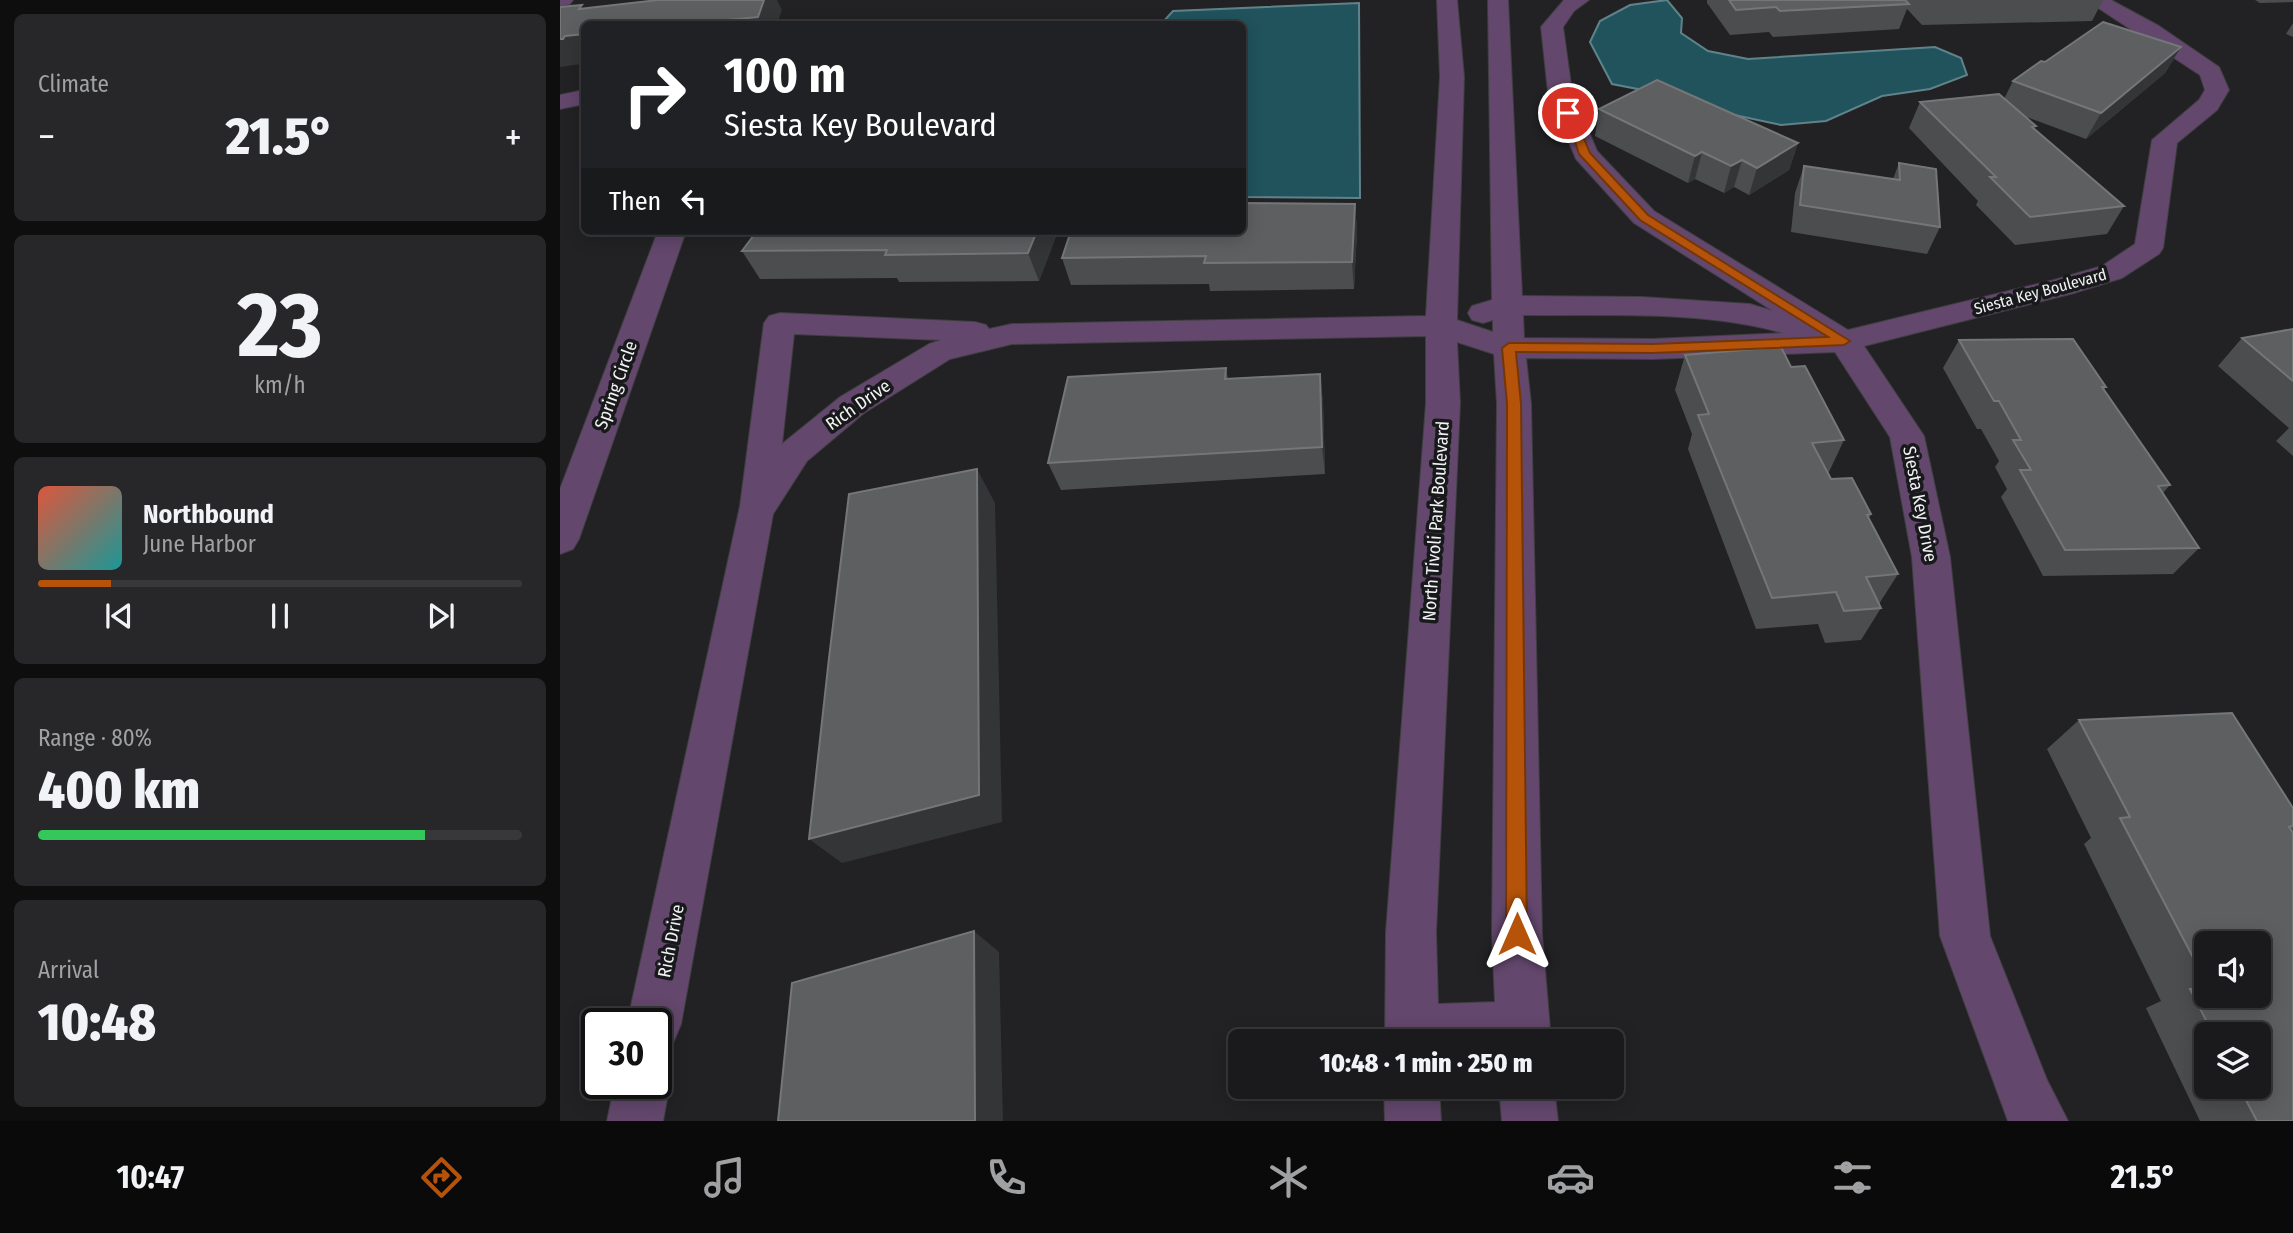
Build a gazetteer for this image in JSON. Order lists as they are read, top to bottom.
{
  "streets": {
    "street": [
      "Siesta Key Boulevard",
      "Spring Circle",
      "Rich Drive",
      "Siesta Key Drive",
      "North Tivoli Park Boulevard"
    ]
  },
  "crossings": [
    ["Siesta Key Boulevard", "Rich Drive"],
    ["Siesta Key Boulevard", "Siesta Key Drive"],
    ["Rich Drive", "North Tivoli Park Boulevard"]
  ],
  "page": {
    "tile": [
      "Climate",
      ["23", "km/h"],
      ["Range · 80%", "400 km"],
      ["Arrival", "10:48"]
    ],
    "turn": ["100 m", "Siesta Key Boulevard"],
    "heat": ["−", "21.5°", "+"],
    "then": "Then",
    "song": ["Northbound", "June Harbor"],
    "limit": "30",
    "trip": "10:48 · 1 min · 250 m",
    "tabs": ["10:47", "21.5°"]
  }
}
